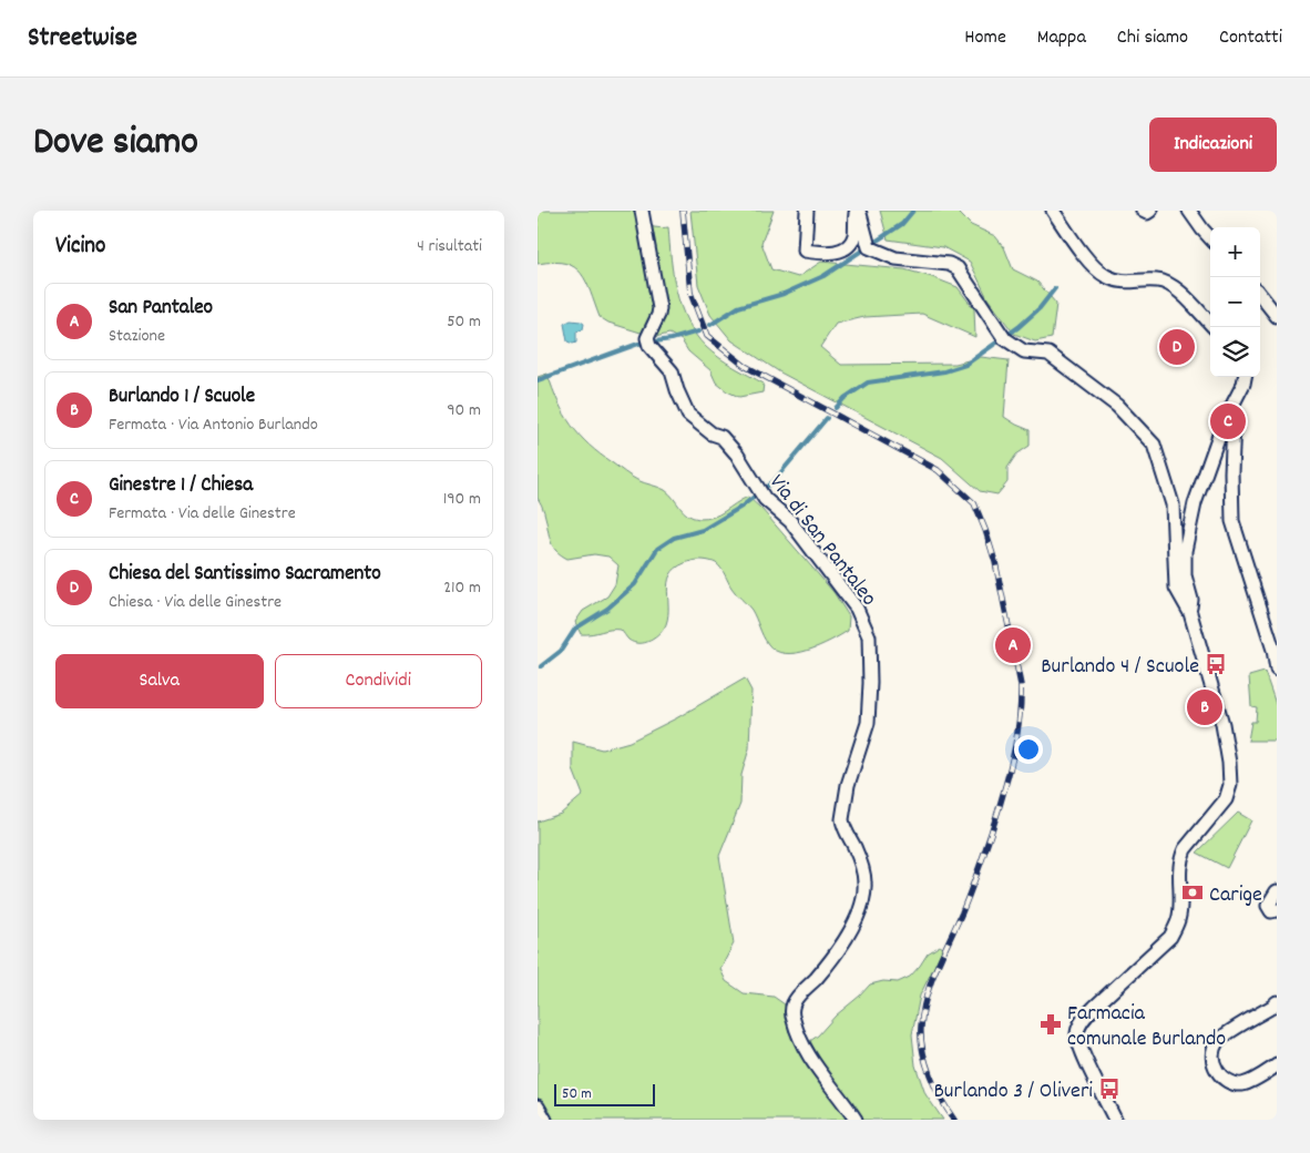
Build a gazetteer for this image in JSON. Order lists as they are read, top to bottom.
{
  "streets": {
    "street": ["Via di San Pantaleo"]
  },
  "places": {
    "bus stop": ["Burlando 4 / Scuole", "Burlando 3 / Oliveri"],
    "bank": ["Carige"],
    "pharmacy": ["Farmacia comunale Burlando"]
  },
  "scale_bar": "50 m",
  "page": {
    "header": "Streetwise",
    "nav": [
      "Home",
      "Mappa",
      "Chi siamo",
      "Contatti"
    ],
    "title": "Dove siamo",
    "buttons": [
      "Indicazioni",
      ["Salva", "Condividi"]
    ],
    "heading": ["Vicino", "4 risultati"],
    "map_buttons": ["+", "−"],
    "list": [
      {
        "mark": "A",
        "name": "San Pantaleo",
        "note": "Stazione",
        "value": "50 m"
      },
      {
        "mark": "B",
        "name": "Burlando 1 / Scuole",
        "note": "Fermata · Via Antonio Burlando",
        "value": "90 m"
      },
      {
        "mark": "C",
        "name": "Ginestre 1 / Chiesa",
        "note": "Fermata · Via delle Ginestre",
        "value": "190 m"
      },
      {
        "mark": "D",
        "name": "Chiesa del Santissimo Sacramento",
        "note": "Chiesa · Via delle Ginestre",
        "value": "210 m"
      }
    ],
    "pins": [
      "D",
      "C",
      "A",
      "B"
    ],
    "scale": "50 m"
  }
}
